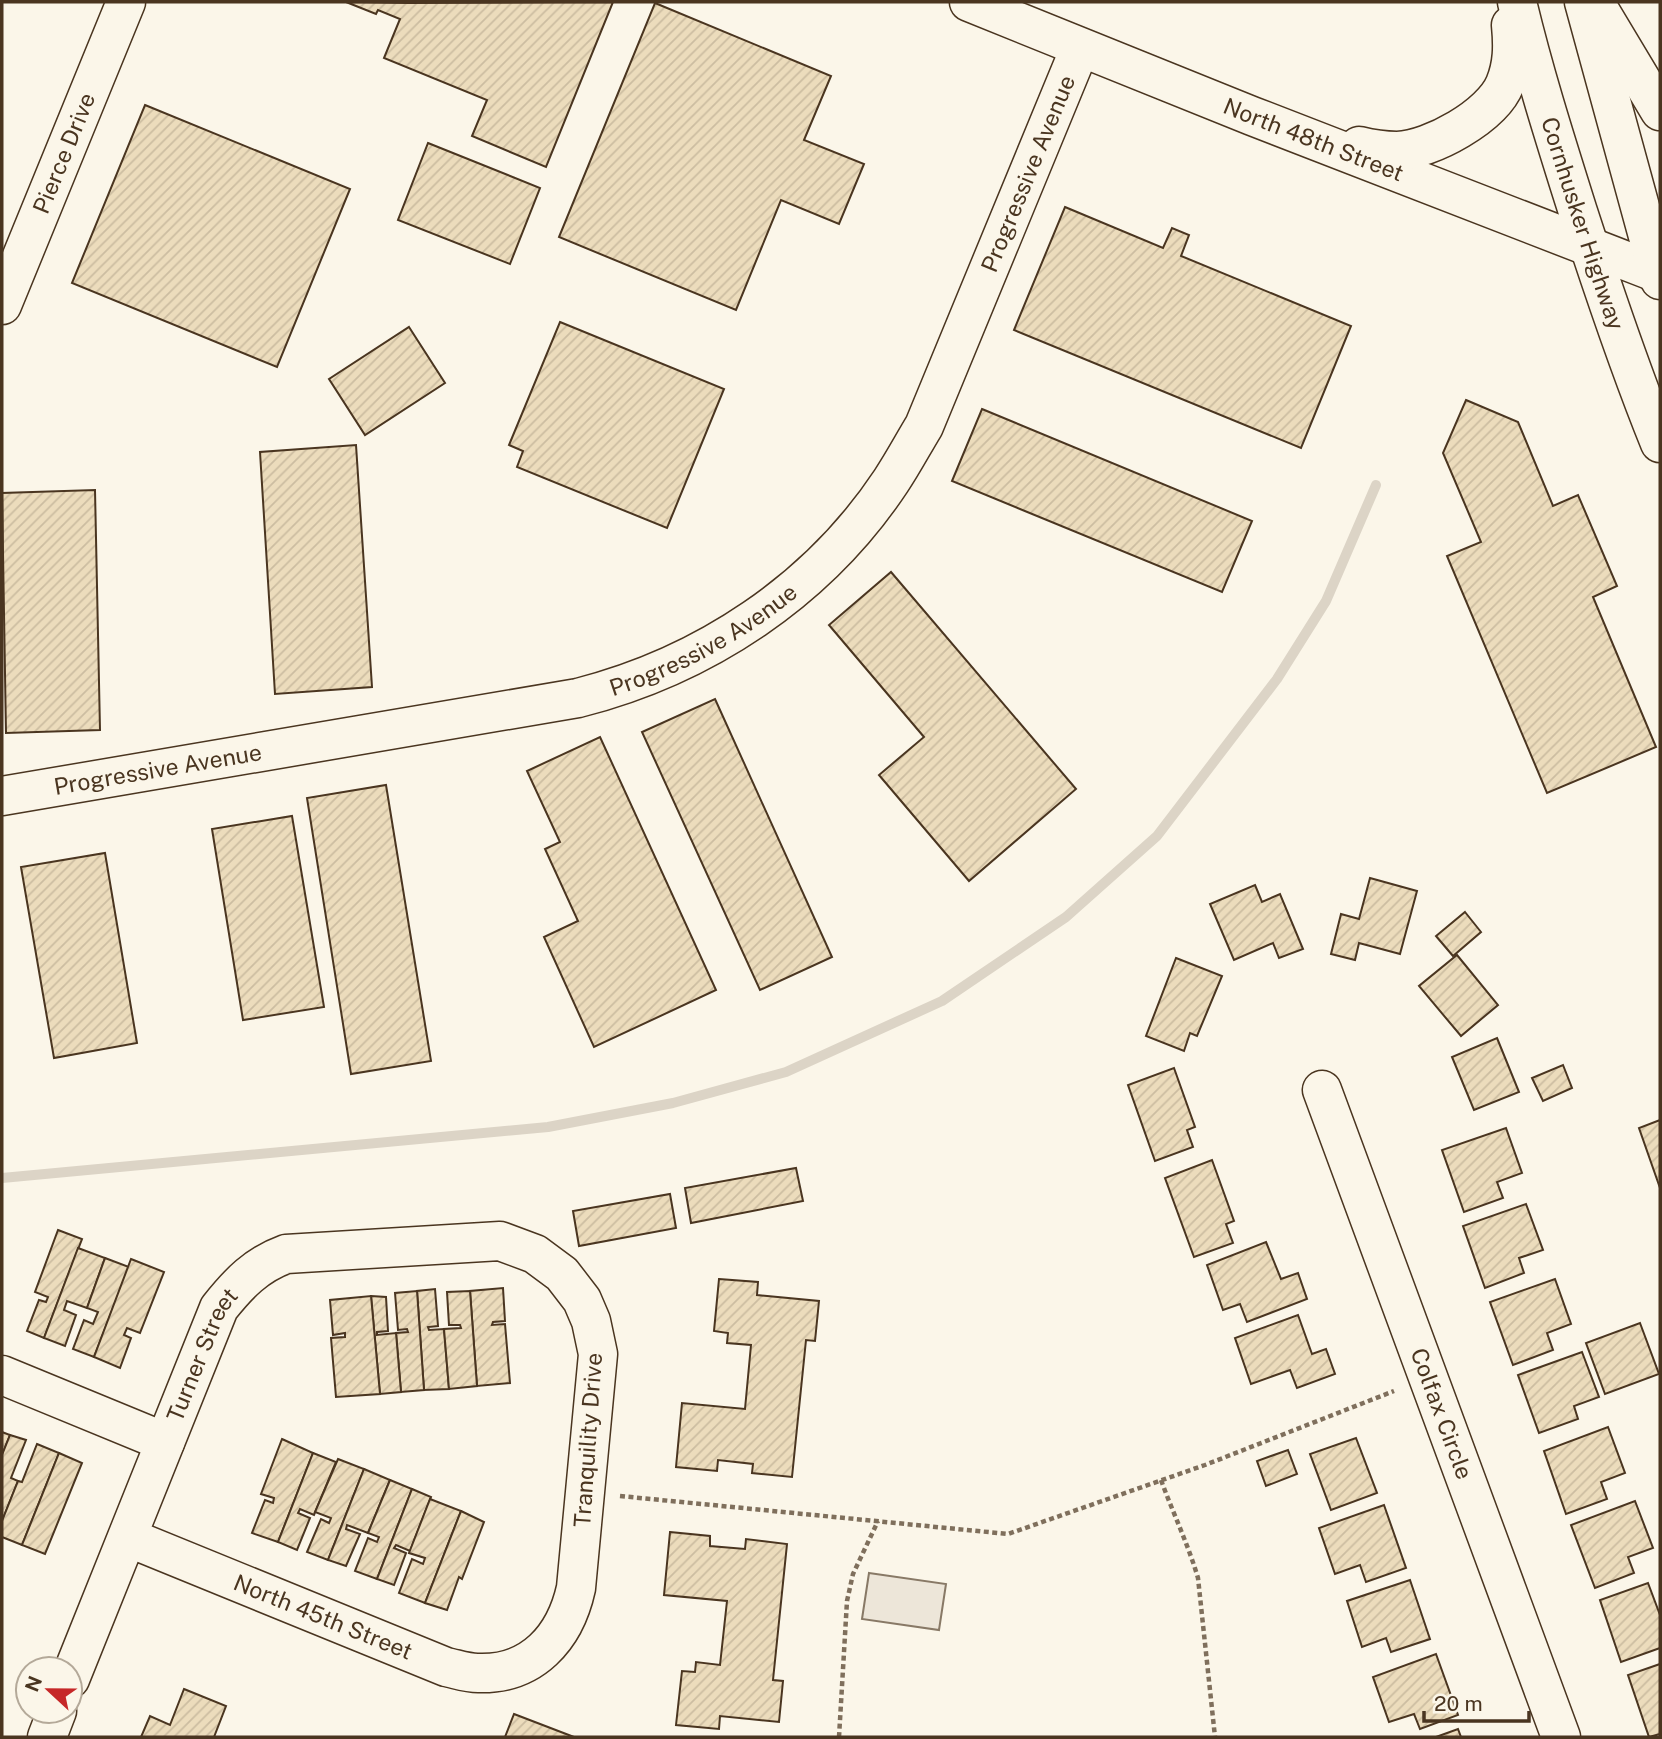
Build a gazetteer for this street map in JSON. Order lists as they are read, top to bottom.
{
  "streets": {
    "street": [
      "North 48th Street",
      "Pierce Drive",
      "Progressive Avenue",
      "Cornhusker Highway",
      "Turner Street",
      "Colfax Circle",
      "Tranquility Drive",
      "North 45th Street"
    ]
  },
  "crossings": [
    ["North 48th Street", "Progressive Avenue"],
    ["North 48th Street", "Cornhusker Highway"],
    ["Turner Street", "Tranquility Drive"],
    ["Turner Street", "North 45th Street"],
    ["Tranquility Drive", "North 45th Street"]
  ],
  "scale_bar": "20 m",
  "north": "left"
}
